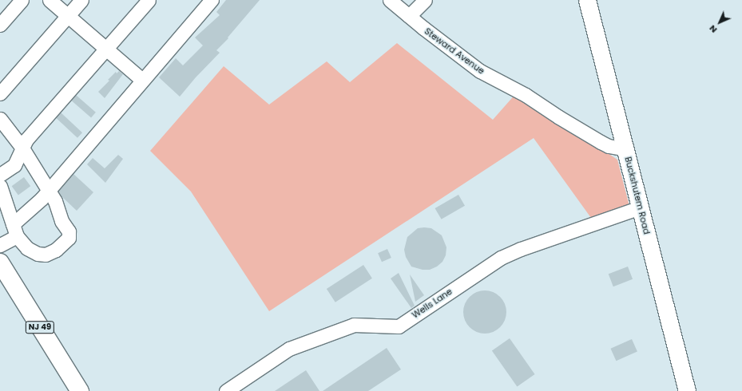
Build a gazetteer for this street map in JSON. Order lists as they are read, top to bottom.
{
  "streets": {
    "highway": ["NJ 49"],
    "main road": ["Buckshutem Road"],
    "street": ["Steward Avenue", "Wells Lane"]
  },
  "crossings": [
    ["Steward Avenue", "Buckshutem Road"],
    ["Buckshutem Road", "Wells Lane"]
  ],
  "north": "bottom left"
}
